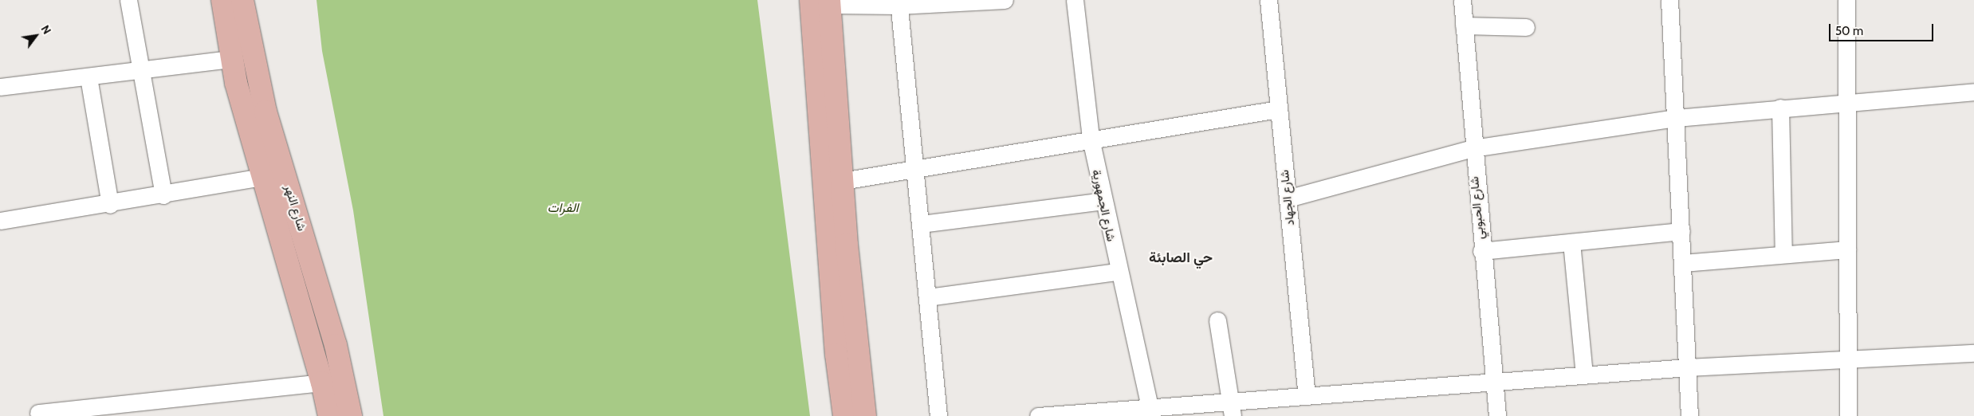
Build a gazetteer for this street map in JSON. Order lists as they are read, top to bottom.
{
  "streets": {
    "main road": ["شارع النهر"],
    "street": ["شارع الجهاد", "شارع الجمهورية", "شارع الحبوبي"]
  },
  "districts": ["حي الصابئة"],
  "water": ["الفرات"],
  "scale_bar": "50 m",
  "north": "top right"
}
